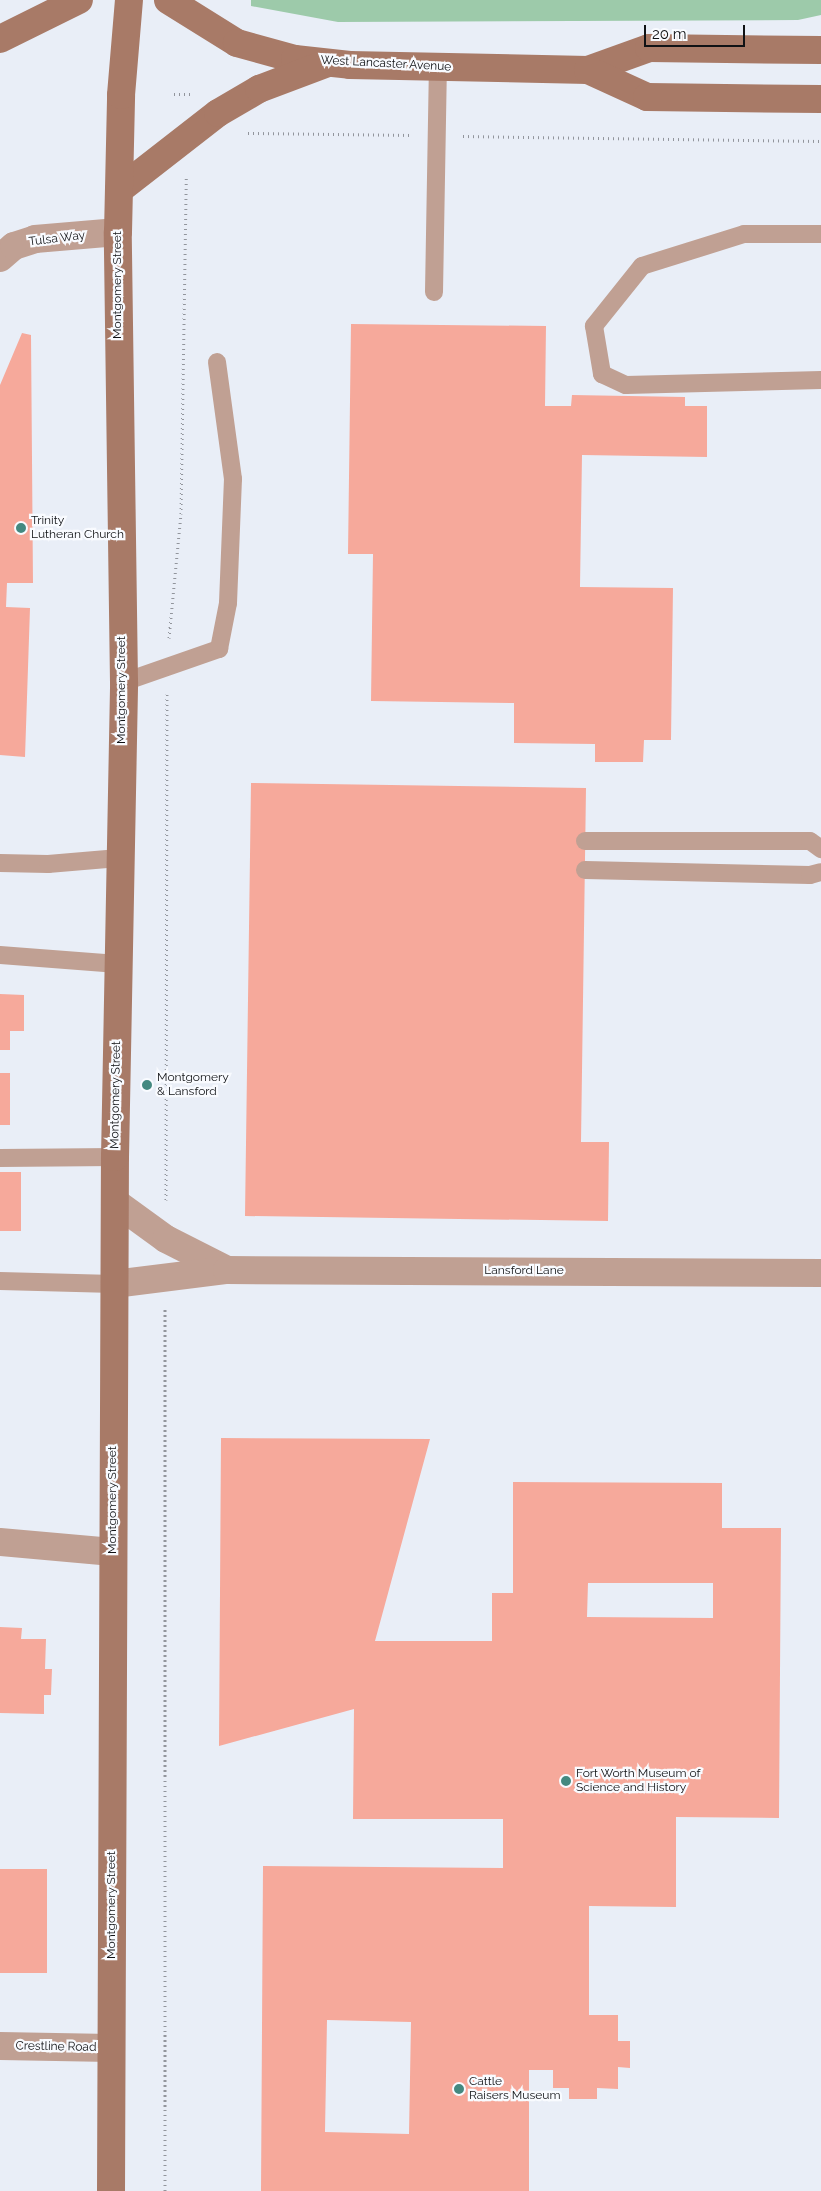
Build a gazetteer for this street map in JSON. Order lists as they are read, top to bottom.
{
  "streets": {
    "main road": ["West Lancaster Avenue", "Montgomery Street"],
    "street": ["Tulsa Way", "Lansford Lane", "Crestline Road"]
  },
  "crossings": [
    ["Tulsa Way", "Montgomery Street"],
    ["Montgomery Street", "Lansford Lane"],
    ["Montgomery Street", "Crestline Road"]
  ],
  "places": [
    "Trinity Lutheran Church",
    "Montgomery & Lansford",
    "Fort Worth Museum of Science and History",
    "Cattle Raisers Museum"
  ],
  "scale_bar": "20 m"
}
